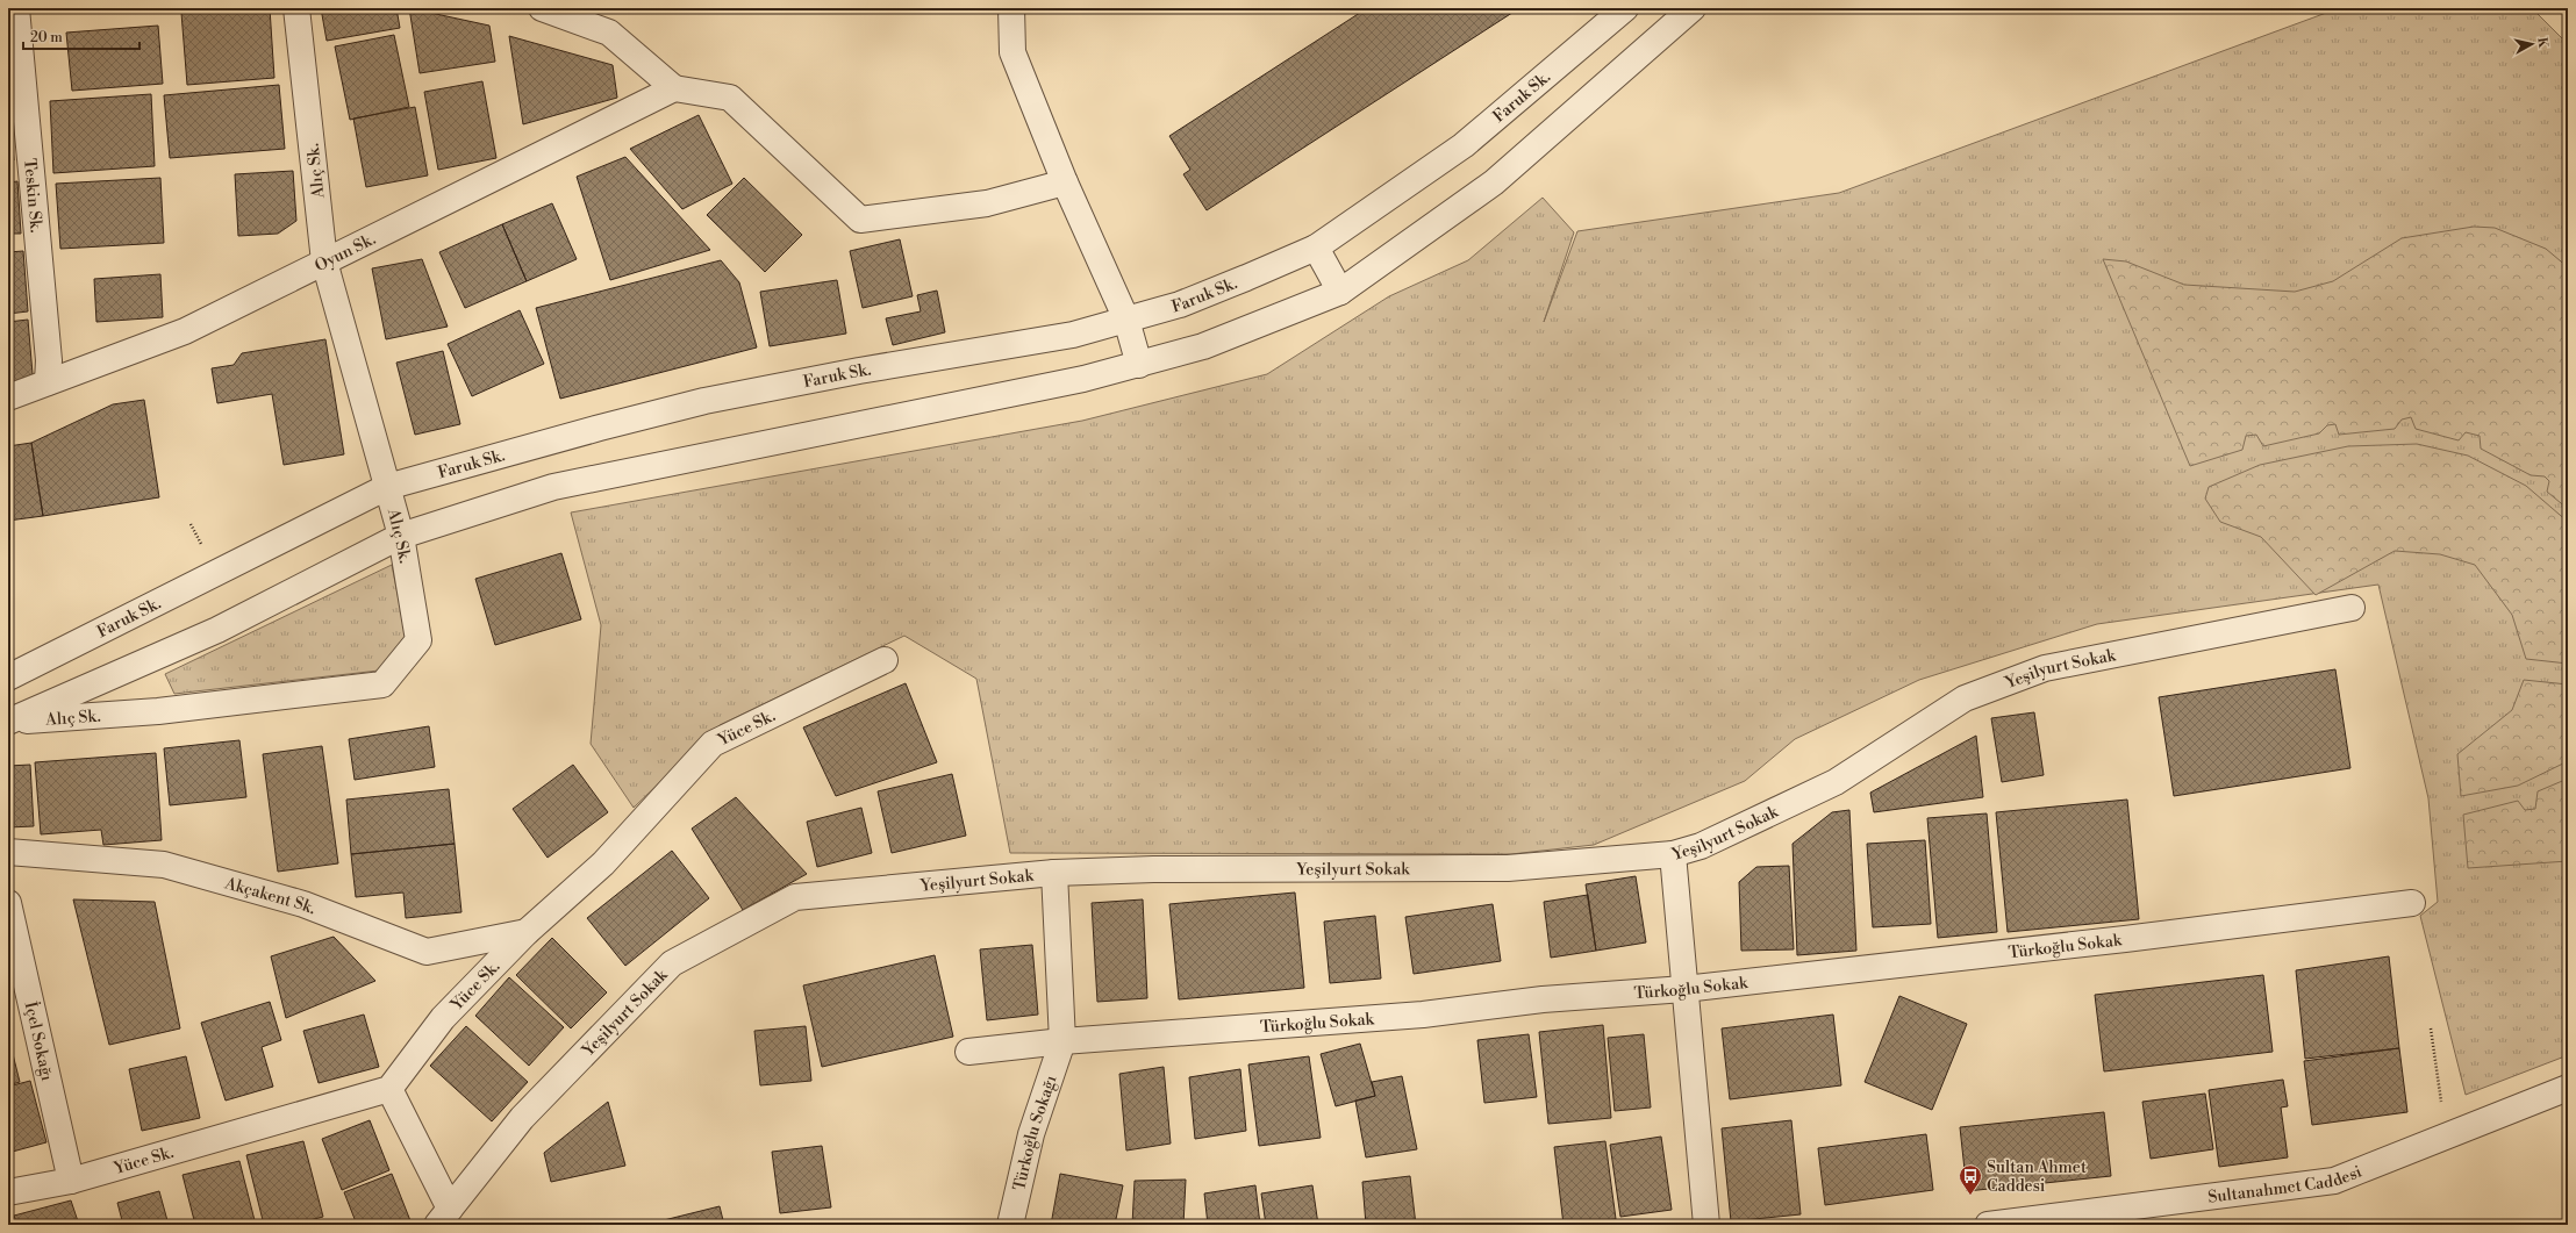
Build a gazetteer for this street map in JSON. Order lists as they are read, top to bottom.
{
  "streets": {
    "street": [
      "Faruk Sk.",
      "Alıç Sk.",
      "Teskin Sk.",
      "Oyun Sk.",
      "Yeşilyurt Sokak",
      "Yüce Sk.",
      "Akçakent Sk.",
      "Türkoğlu Sokak",
      "İçel Sokağı",
      "Türkoğlu Sokağı",
      "Sultanahmet Caddesi"
    ]
  },
  "crossings": [
    ["Faruk Sk.", "Alıç Sk."],
    ["Alıç Sk.", "Oyun Sk."],
    ["Teskin Sk.", "Oyun Sk."],
    ["Yüce Sk.", "Akçakent Sk."],
    ["Yüce Sk.", "İçel Sokağı"],
    ["Türkoğlu Sokak", "Türkoğlu Sokağı"]
  ],
  "places": {
    "bus stop": ["Sultan Ahmet Caddesi"]
  },
  "scale_bar": "20 m",
  "north": "right"
}
